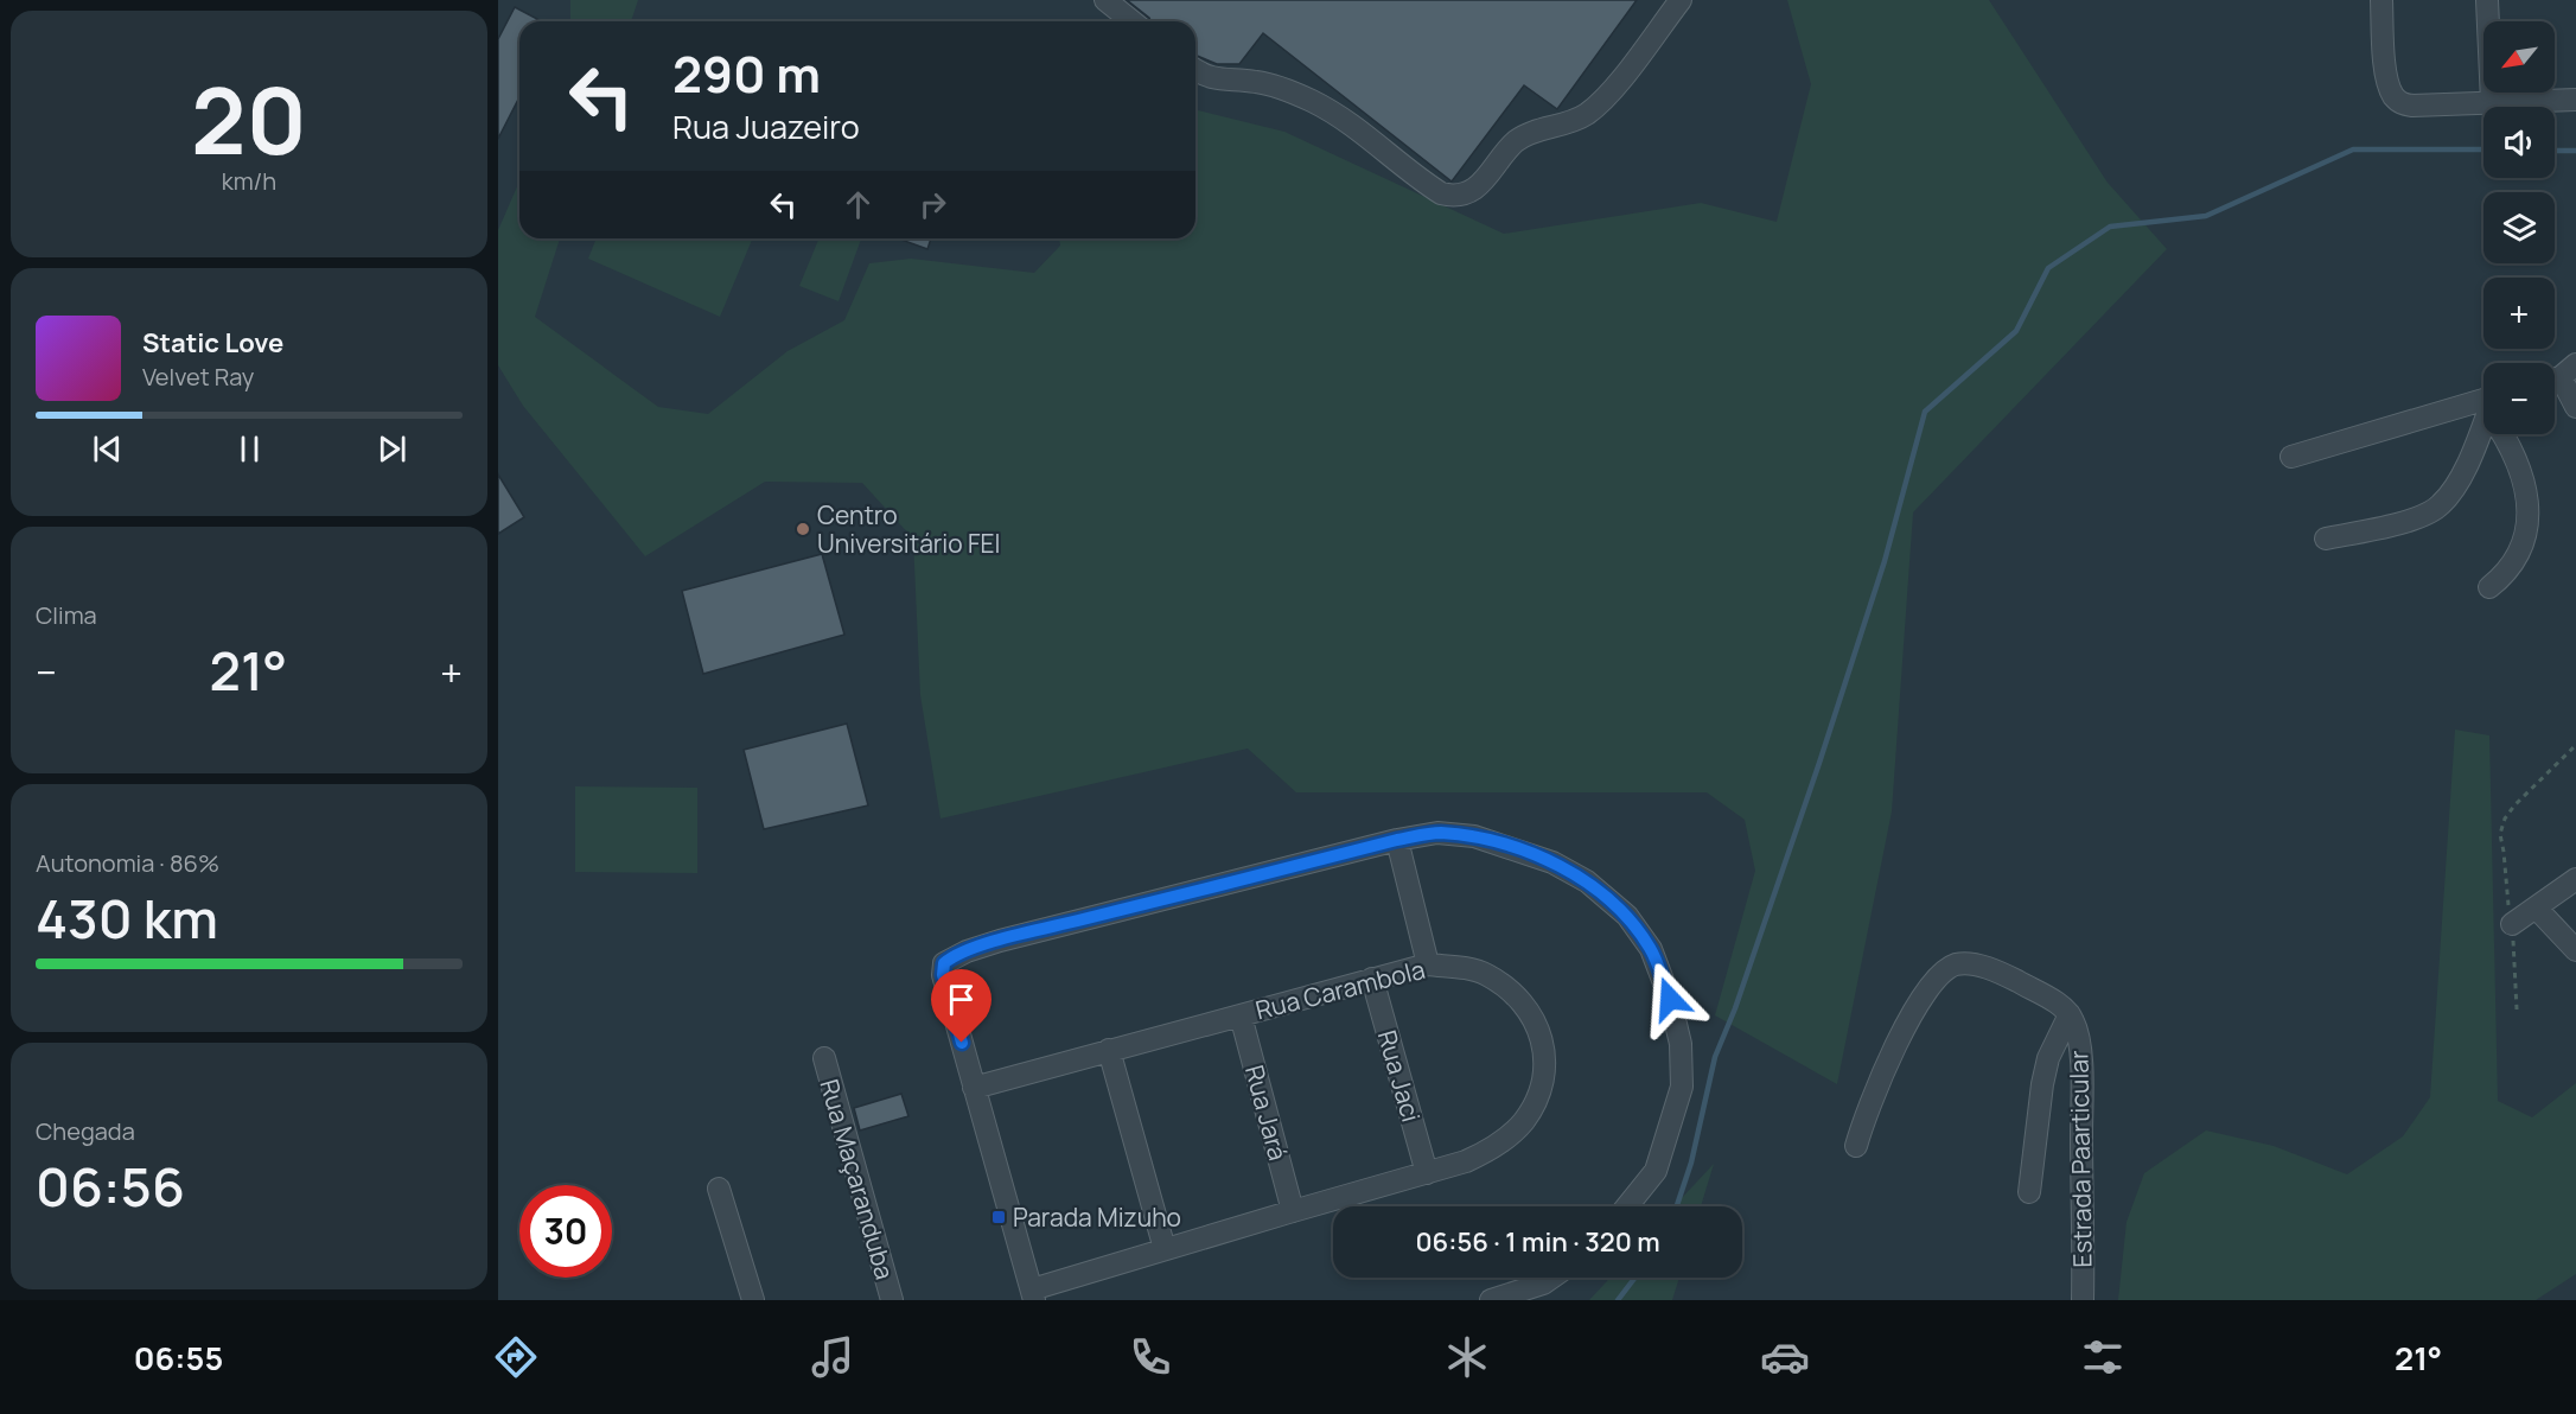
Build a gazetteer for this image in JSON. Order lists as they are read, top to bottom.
{
  "streets": {
    "street": [
      "Rua Carambola",
      "Rua Jaci",
      "Rua Jará",
      "Estrada Paarticular",
      "Rua Maçaranduba"
    ]
  },
  "crossings": [
    ["Rua Carambola", "Rua Jaci"],
    ["Rua Carambola", "Rua Jará"]
  ],
  "places": {
    "other": ["Centro Universitário FEI"],
    "transit": ["Parada Mizuho"]
  },
  "north": "bottom left",
  "page": {
    "tile": [
      ["20", "km/h"],
      "Clima",
      ["Autonomia · 86%", "430 km"],
      ["Chegada", "06:56"]
    ],
    "map_buttons": ["+", "−"],
    "turn": ["290 m", "Rua Juazeiro"],
    "song": ["Static Love", "Velvet Ray"],
    "heat": ["−", "21°", "+"],
    "limit": "30",
    "trip": "06:56 · 1 min · 320 m",
    "tabs": ["06:55", "21°"]
  }
}
